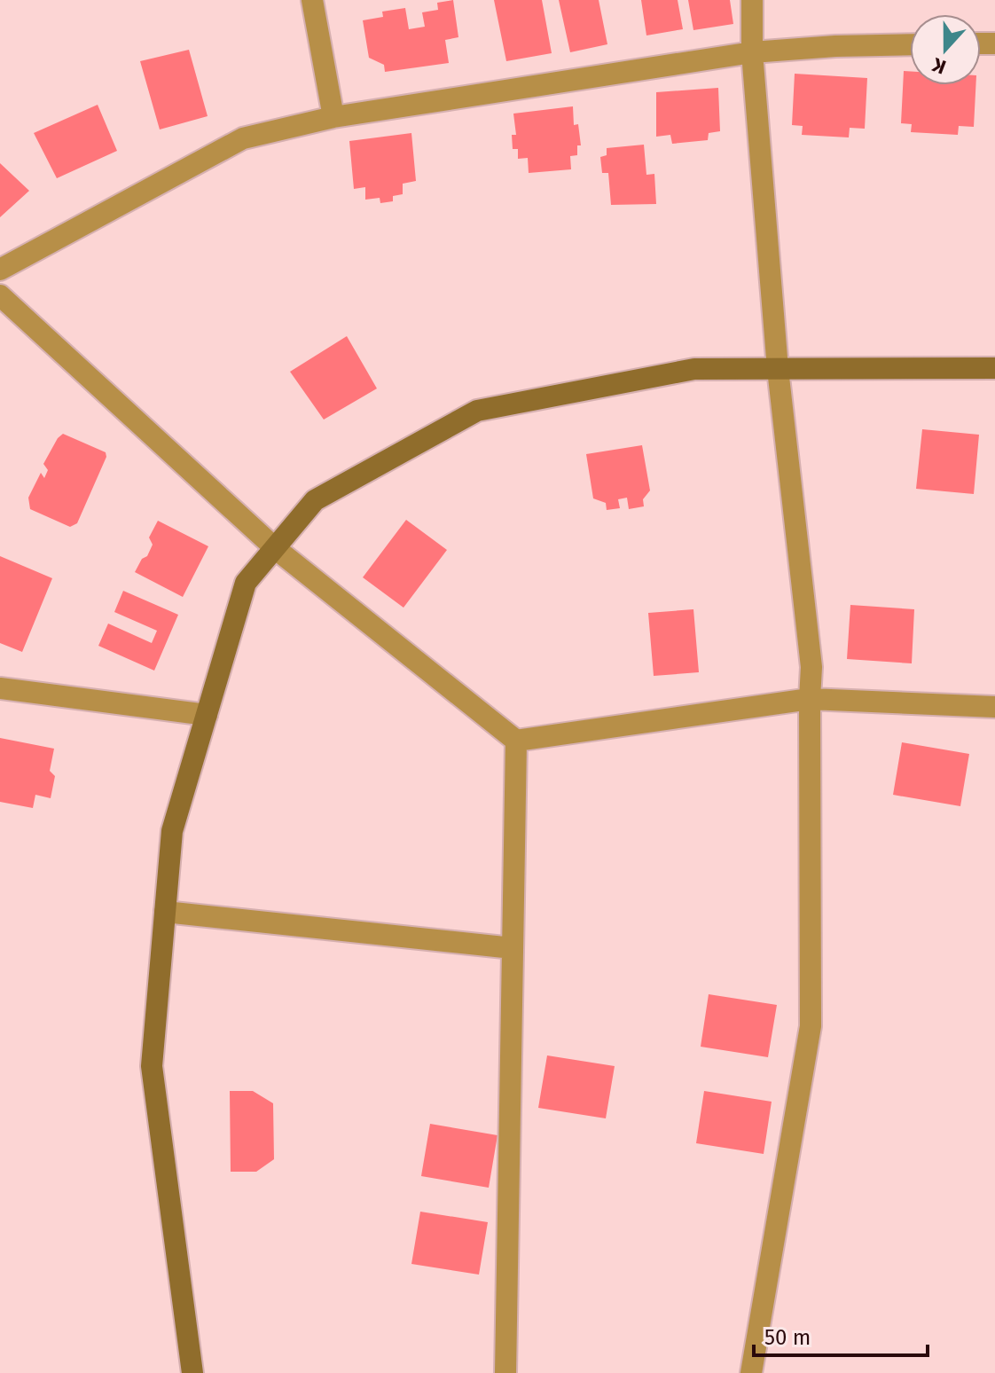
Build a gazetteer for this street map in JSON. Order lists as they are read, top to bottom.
{
  "scale_bar": "50 m",
  "north": "bottom"
}
